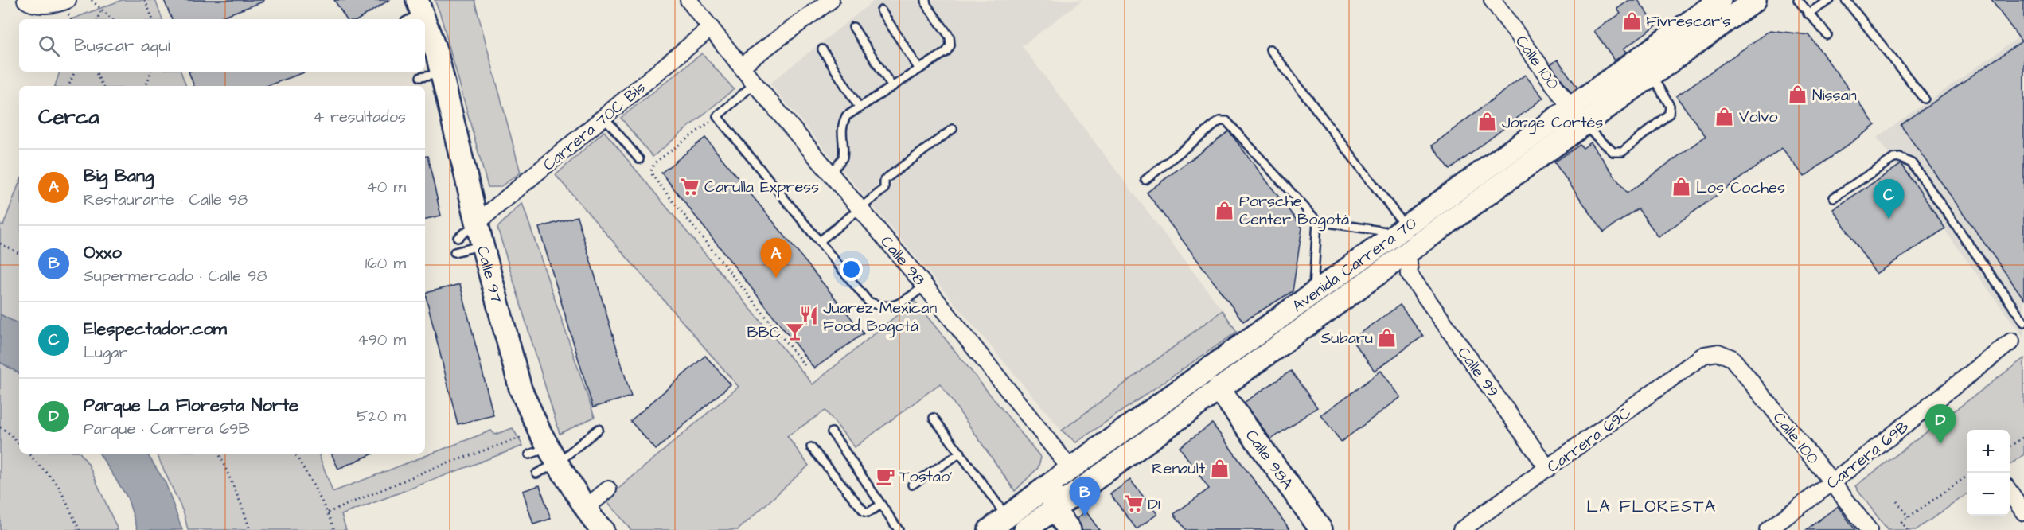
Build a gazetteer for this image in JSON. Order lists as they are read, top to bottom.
{
  "streets": {
    "street": [
      "Calle 100",
      "Carrera 70C Bis",
      "Calle 98",
      "Avenida Carrera 70",
      "Calle 97",
      "Calle 99",
      "Carrera 69C",
      "Carrera 69B",
      "Calle 98A"
    ]
  },
  "crossings": [
    ["Calle 100", "Avenida Carrera 70"],
    ["Calle 100", "Carrera 69C"],
    ["Calle 100", "Carrera 69B"],
    ["Carrera 70C Bis", "Calle 98"],
    ["Carrera 70C Bis", "Calle 97"],
    ["Calle 98", "Avenida Carrera 70"],
    ["Avenida Carrera 70", "Calle 98A"],
    ["Calle 99", "Carrera 69C"]
  ],
  "districts": ["LA FLORESTA"],
  "places": {
    "shop": [
      "Fivrescar's",
      "Nissan",
      "Volvo",
      "Jorge Cortés",
      "Los Coches",
      "Porsche Center Bogotá",
      "Subaru",
      "Renault"
    ],
    "supermarket": ["Carulla Express", "D1"],
    "restaurant": ["Juarez Mexican Food Bogotá"],
    "bar": ["BBC"],
    "cafe": ["Tostao’"]
  },
  "page": {
    "search": "Buscar aquí",
    "heading": ["Cerca", "4 resultados"],
    "list": [
      {
        "mark": "A",
        "name": "Big Bang",
        "note": "Restaurante · Calle 98",
        "value": "40 m"
      },
      {
        "mark": "B",
        "name": "Oxxo",
        "note": "Supermercado · Calle 98",
        "value": "160 m"
      },
      {
        "mark": "C",
        "name": "Elespectador.com",
        "note": "Lugar",
        "value": "490 m"
      },
      {
        "mark": "D",
        "name": "Parque La Floresta Norte",
        "note": "Parque · Carrera 69B",
        "value": "520 m"
      }
    ],
    "pins": [
      "C",
      "A",
      "D",
      "B"
    ],
    "map_buttons": ["+", "−"]
  }
}
